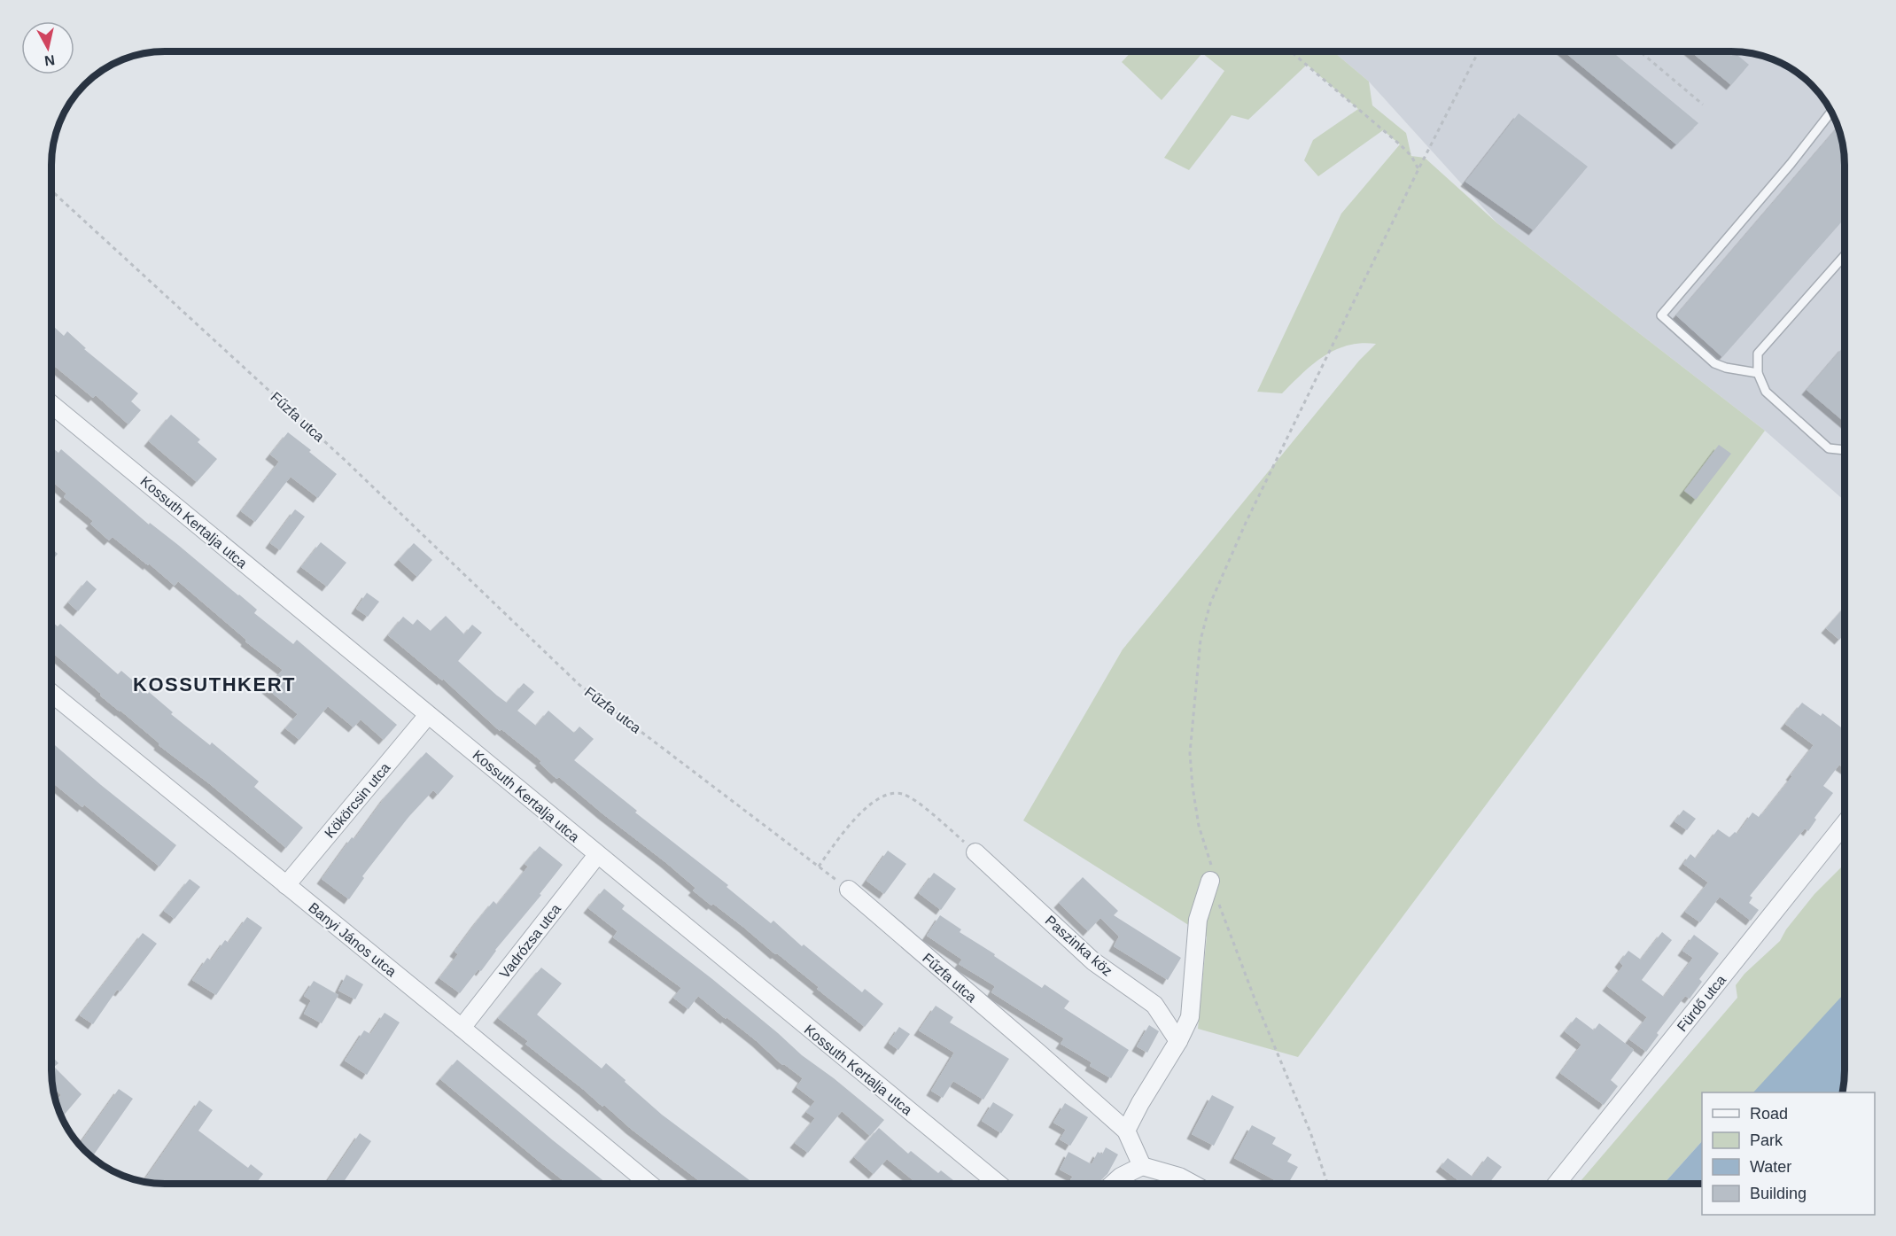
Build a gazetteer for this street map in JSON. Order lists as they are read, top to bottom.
{
  "streets": {
    "street": [
      "Fűzfa utca",
      "Kossuth Kertalja utca",
      "Kökörcsin utca",
      "Banyi János utca",
      "Vadrózsa utca",
      "Paszinka köz",
      "Fürdő utca"
    ]
  },
  "crossings": [
    ["Kossuth Kertalja utca", "Kökörcsin utca"],
    ["Kossuth Kertalja utca", "Vadrózsa utca"],
    ["Kökörcsin utca", "Banyi János utca"],
    ["Banyi János utca", "Vadrózsa utca"]
  ],
  "districts": ["KOSSUTHKERT"],
  "legend": [
    "Road",
    "Park",
    "Water",
    "Building"
  ],
  "north": "bottom"
}
